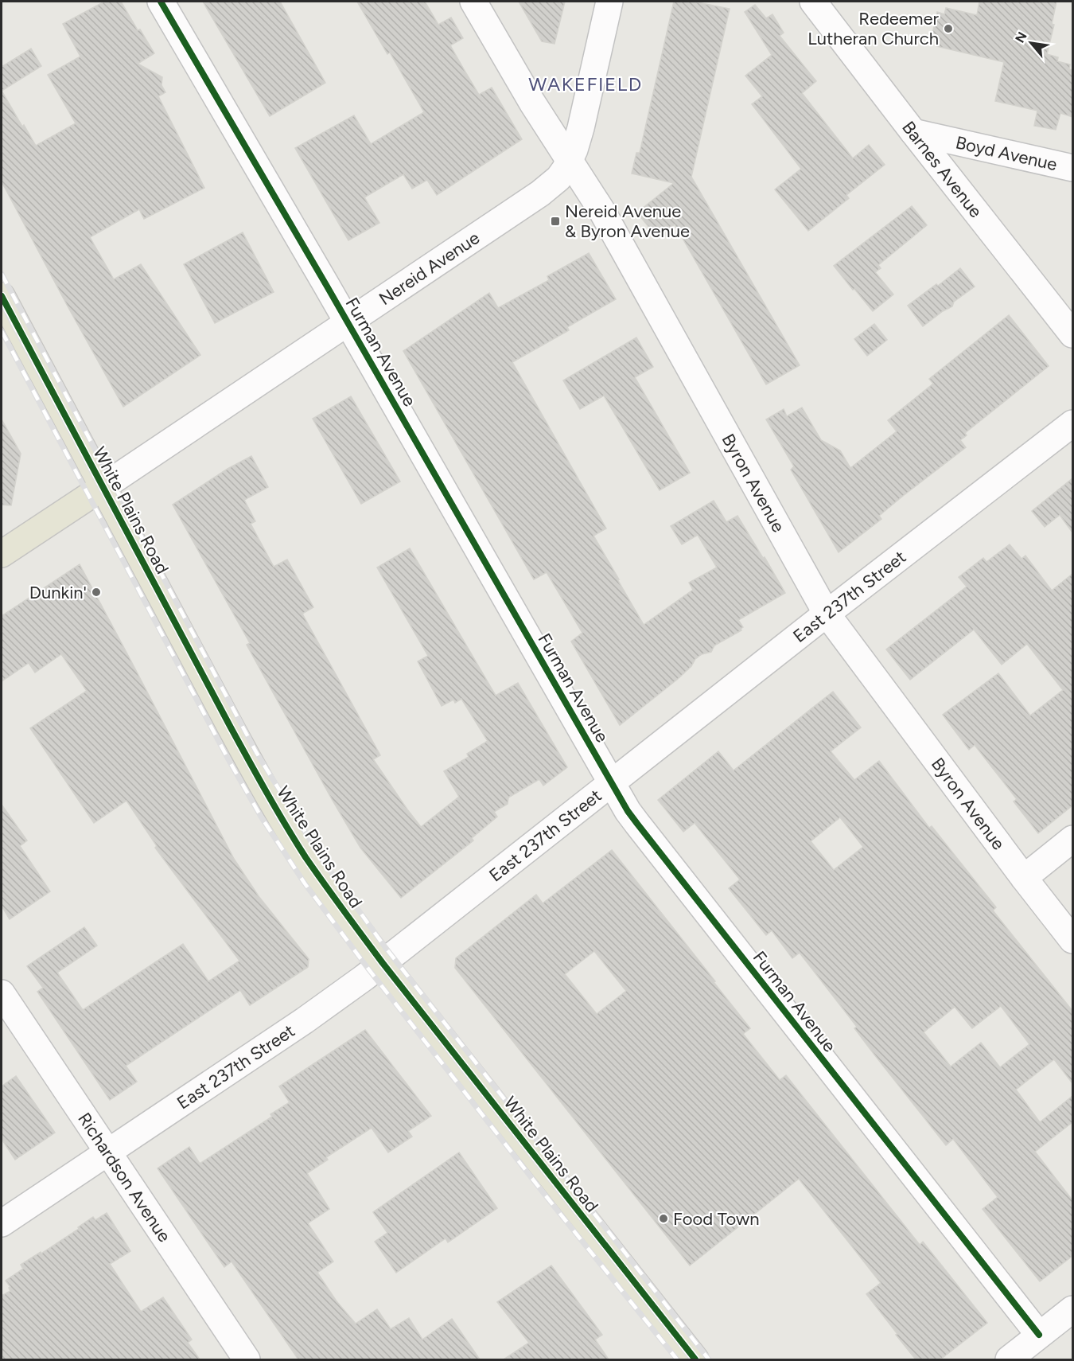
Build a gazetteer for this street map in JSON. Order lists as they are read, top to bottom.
{
  "streets": {
    "main road": ["Nereid Avenue", "White Plains Road"],
    "street": [
      "Boyd Avenue",
      "Barnes Avenue",
      "Furman Avenue",
      "Byron Avenue",
      "East 237th Street",
      "Richardson Avenue"
    ]
  },
  "crossings": [
    ["Boyd Avenue", "Barnes Avenue"],
    ["Nereid Avenue", "Furman Avenue"],
    ["Nereid Avenue", "Byron Avenue"],
    ["Nereid Avenue", "White Plains Road"],
    ["Furman Avenue", "East 237th Street"],
    ["Byron Avenue", "East 237th Street"],
    ["White Plains Road", "East 237th Street"],
    ["East 237th Street", "Richardson Avenue"]
  ],
  "districts": ["WAKEFIELD"],
  "places": {
    "other": ["Redeemer Lutheran Church", "Dunkin'", "Food Town"],
    "transit": ["Nereid Avenue & Byron Avenue"]
  },
  "north": "top left"
}
